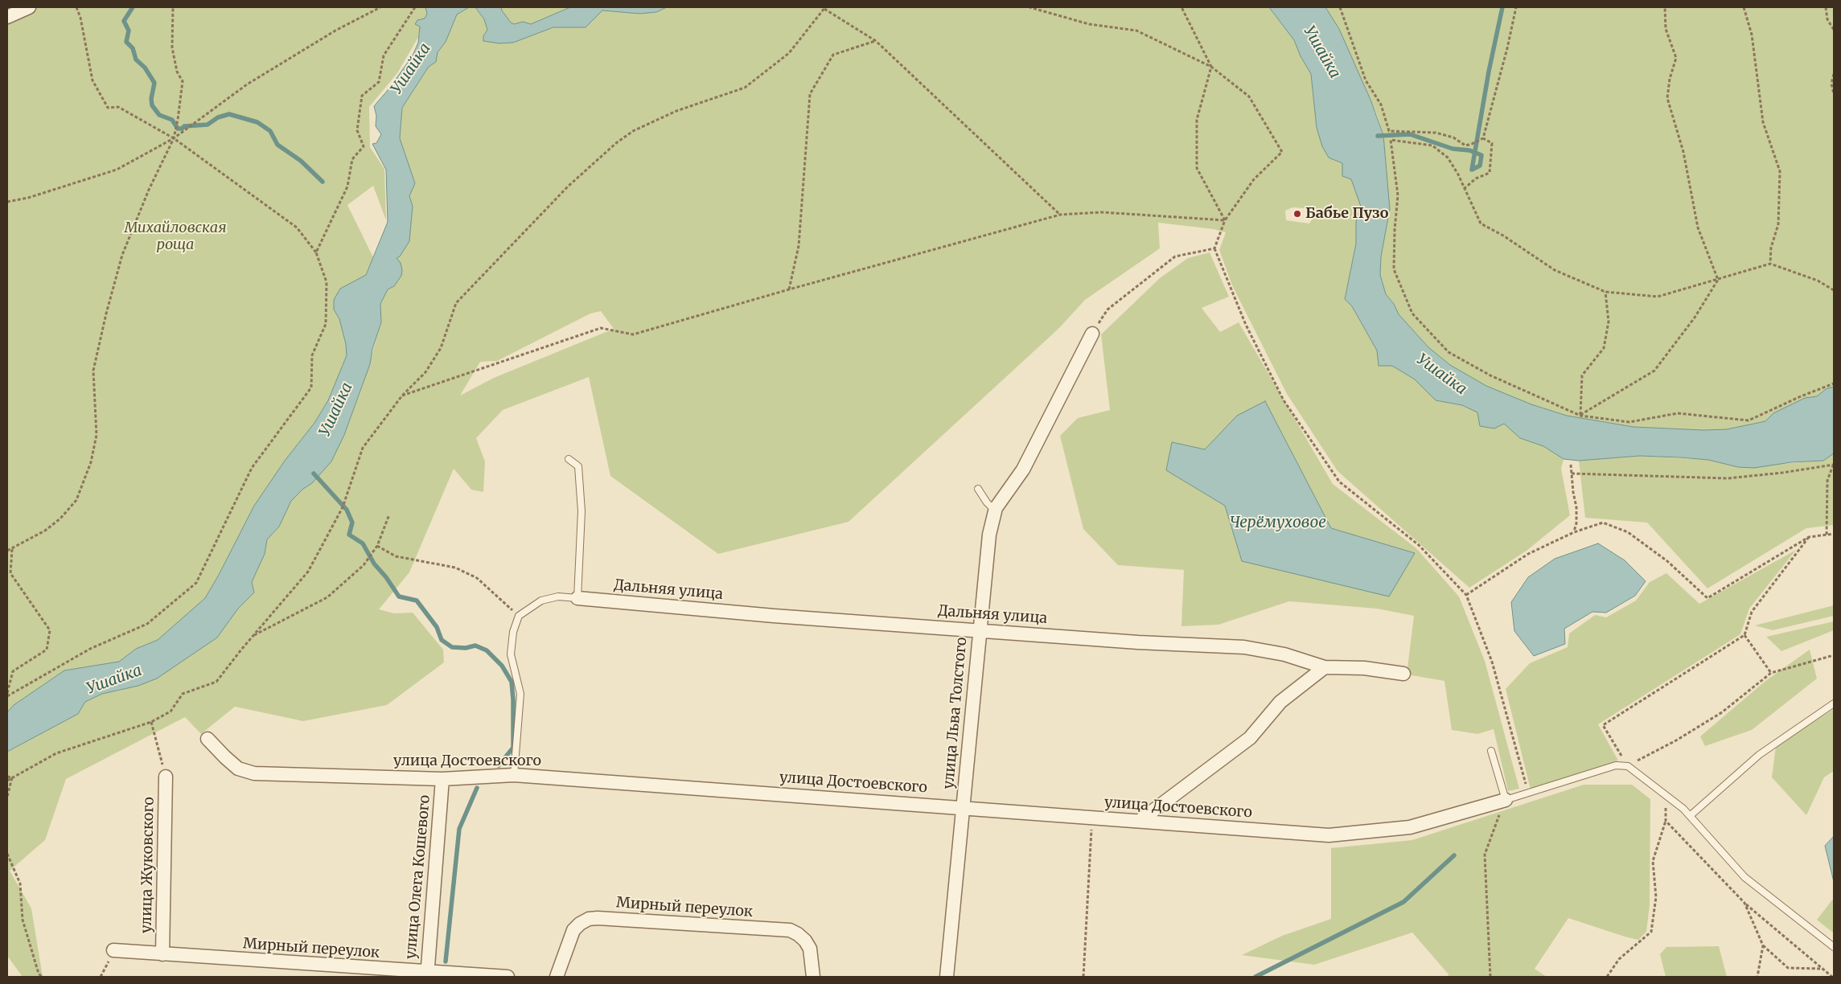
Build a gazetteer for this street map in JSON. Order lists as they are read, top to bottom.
{
  "streets": {
    "street": [
      "Дальняя улица",
      "улица Льва Толстого",
      "улица Достоевского",
      "улица Жуковского",
      "улица Олега Кошевого",
      "Мирный переулок"
    ]
  },
  "crossings": [
    ["Дальняя улица", "улица Льва Толстого"],
    ["улица Льва Толстого", "улица Достоевского"],
    ["улица Достоевского", "улица Олега Кошевого"],
    ["улица Жуковского", "Мирный переулок"],
    ["улица Олега Кошевого", "Мирный переулок"]
  ],
  "water": ["Ушайка", "Черёмуховое"],
  "parks": ["Михайловская роща"],
  "places": ["Бабье Пузо"]
}
